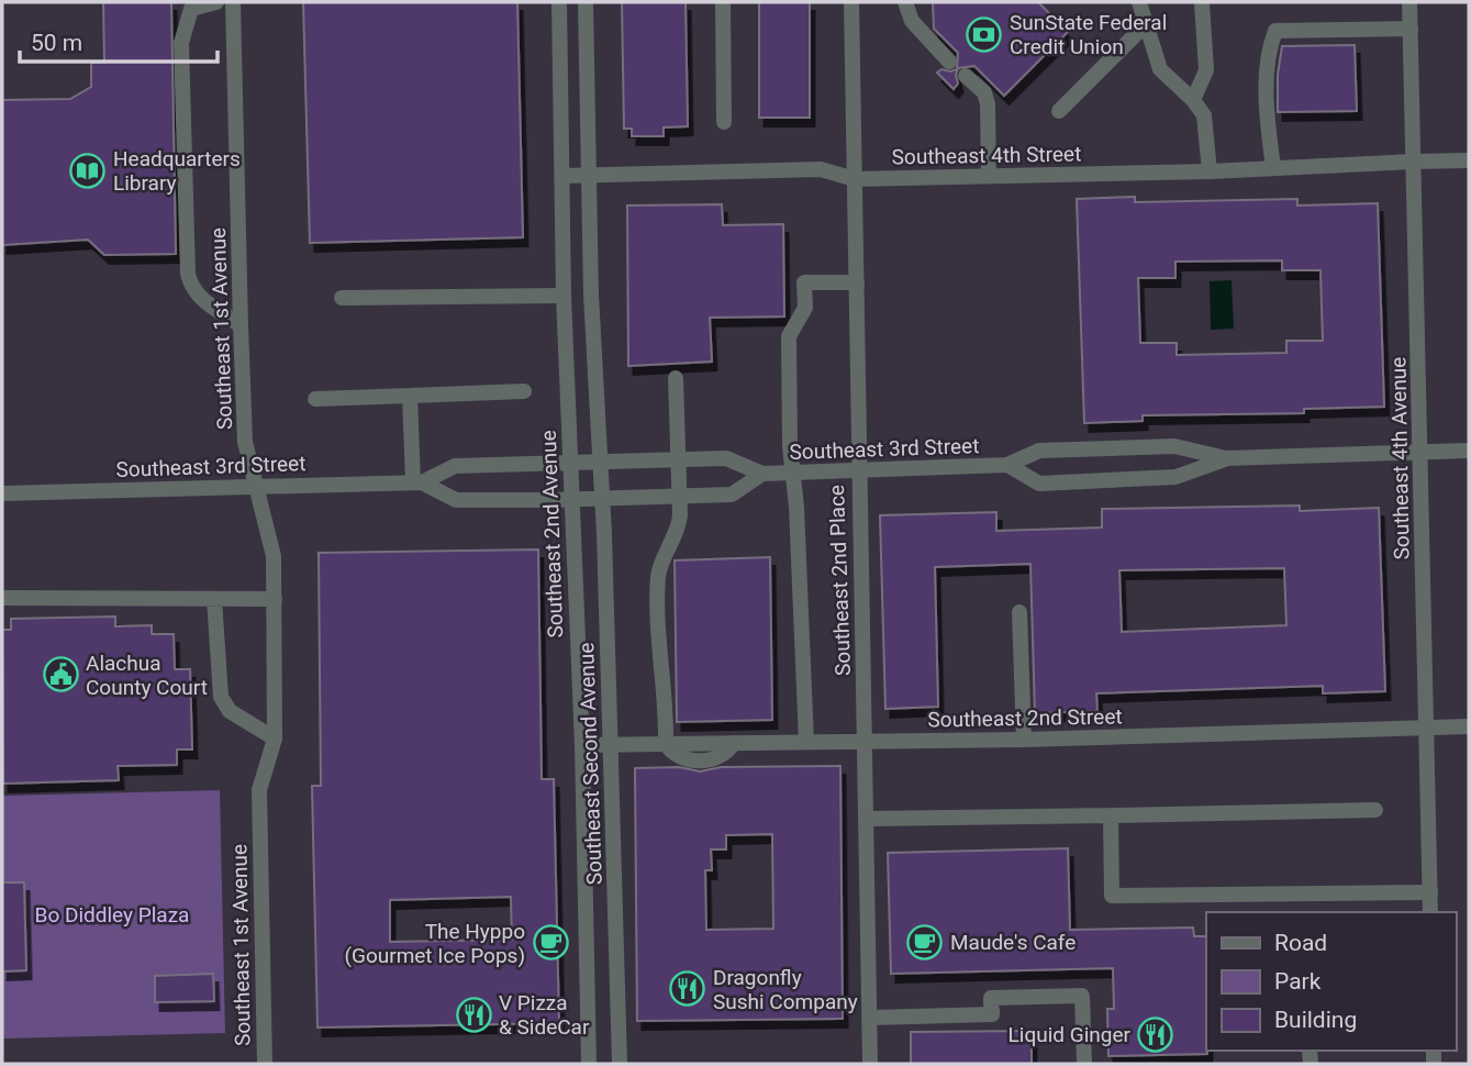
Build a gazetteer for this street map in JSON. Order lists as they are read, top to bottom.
{
  "streets": {
    "street": [
      "Southeast 4th Street",
      "Southeast 1st Avenue",
      "Southeast 3rd Street",
      "Southeast 4th Avenue",
      "Southeast 2nd Avenue",
      "Southeast 2nd Place",
      "Southeast 2nd Street",
      "Southeast Second Avenue"
    ]
  },
  "crossings": [
    ["Southeast 4th Street", "Southeast 4th Avenue"],
    ["Southeast 4th Street", "Southeast 2nd Avenue"],
    ["Southeast 4th Street", "Southeast 2nd Place"],
    ["Southeast 1st Avenue", "Southeast 3rd Street"],
    ["Southeast 3rd Street", "Southeast 4th Avenue"],
    ["Southeast 3rd Street", "Southeast 2nd Avenue"],
    ["Southeast 3rd Street", "Southeast 2nd Place"],
    ["Southeast 3rd Street", "Southeast Second Avenue"],
    ["Southeast 4th Avenue", "Southeast 2nd Street"],
    ["Southeast 2nd Avenue", "Southeast 2nd Street"],
    ["Southeast 2nd Place", "Southeast 2nd Street"],
    ["Southeast 2nd Street", "Southeast Second Avenue"]
  ],
  "parks": ["Bo Diddley Plaza"],
  "places": {
    "bank": ["SunState Federal Credit Union"],
    "library": ["Headquarters Library"],
    "public building": ["Alachua County Court"],
    "cafe": ["Maude's Cafe", "The Hyppo (Gourmet Ice Pops)"],
    "restaurant": ["Dragonfly Sushi Company", "V Pizza & SideCar", "Liquid Ginger"]
  },
  "legend": ["Road", "Park", "Building"],
  "scale_bar": "50 m"
}
